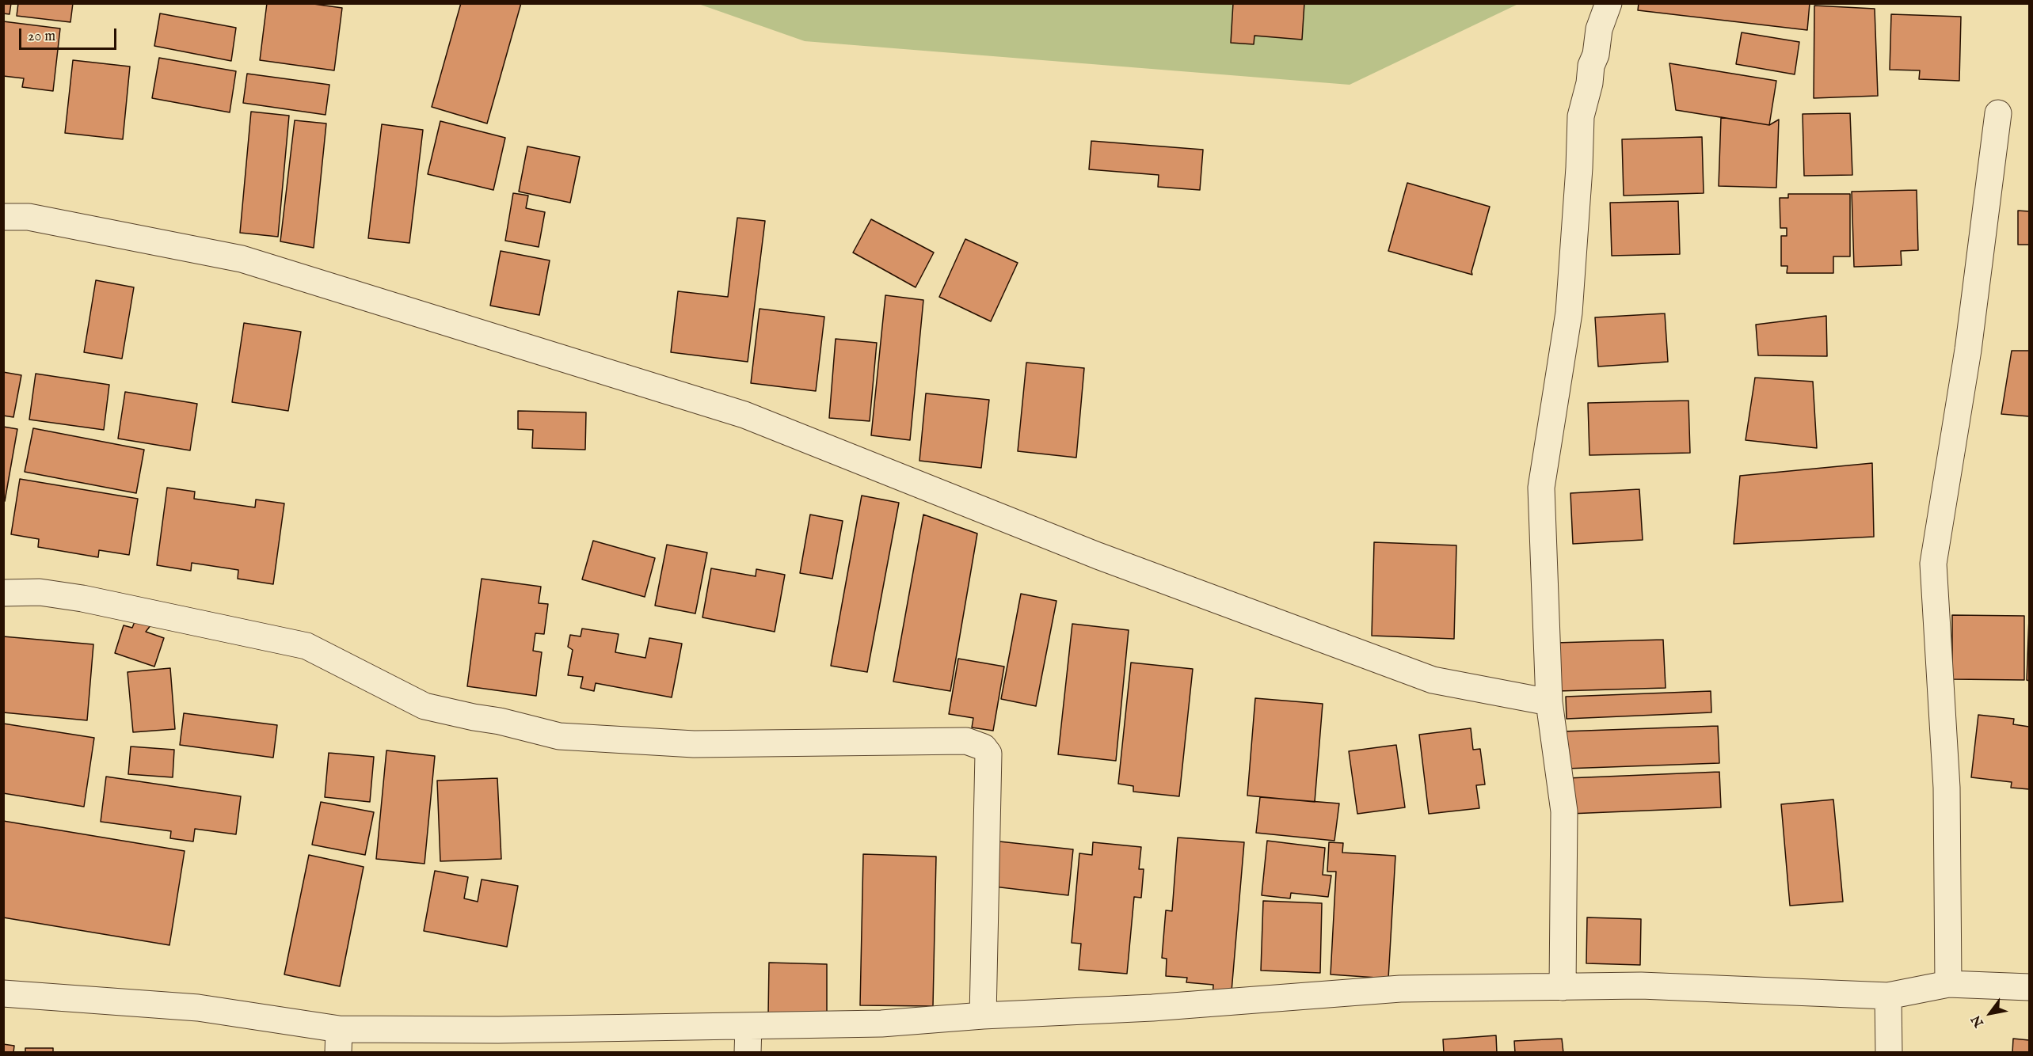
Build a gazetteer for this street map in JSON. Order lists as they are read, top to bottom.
{
  "scale_bar": "20 m",
  "north": "bottom left"
}
